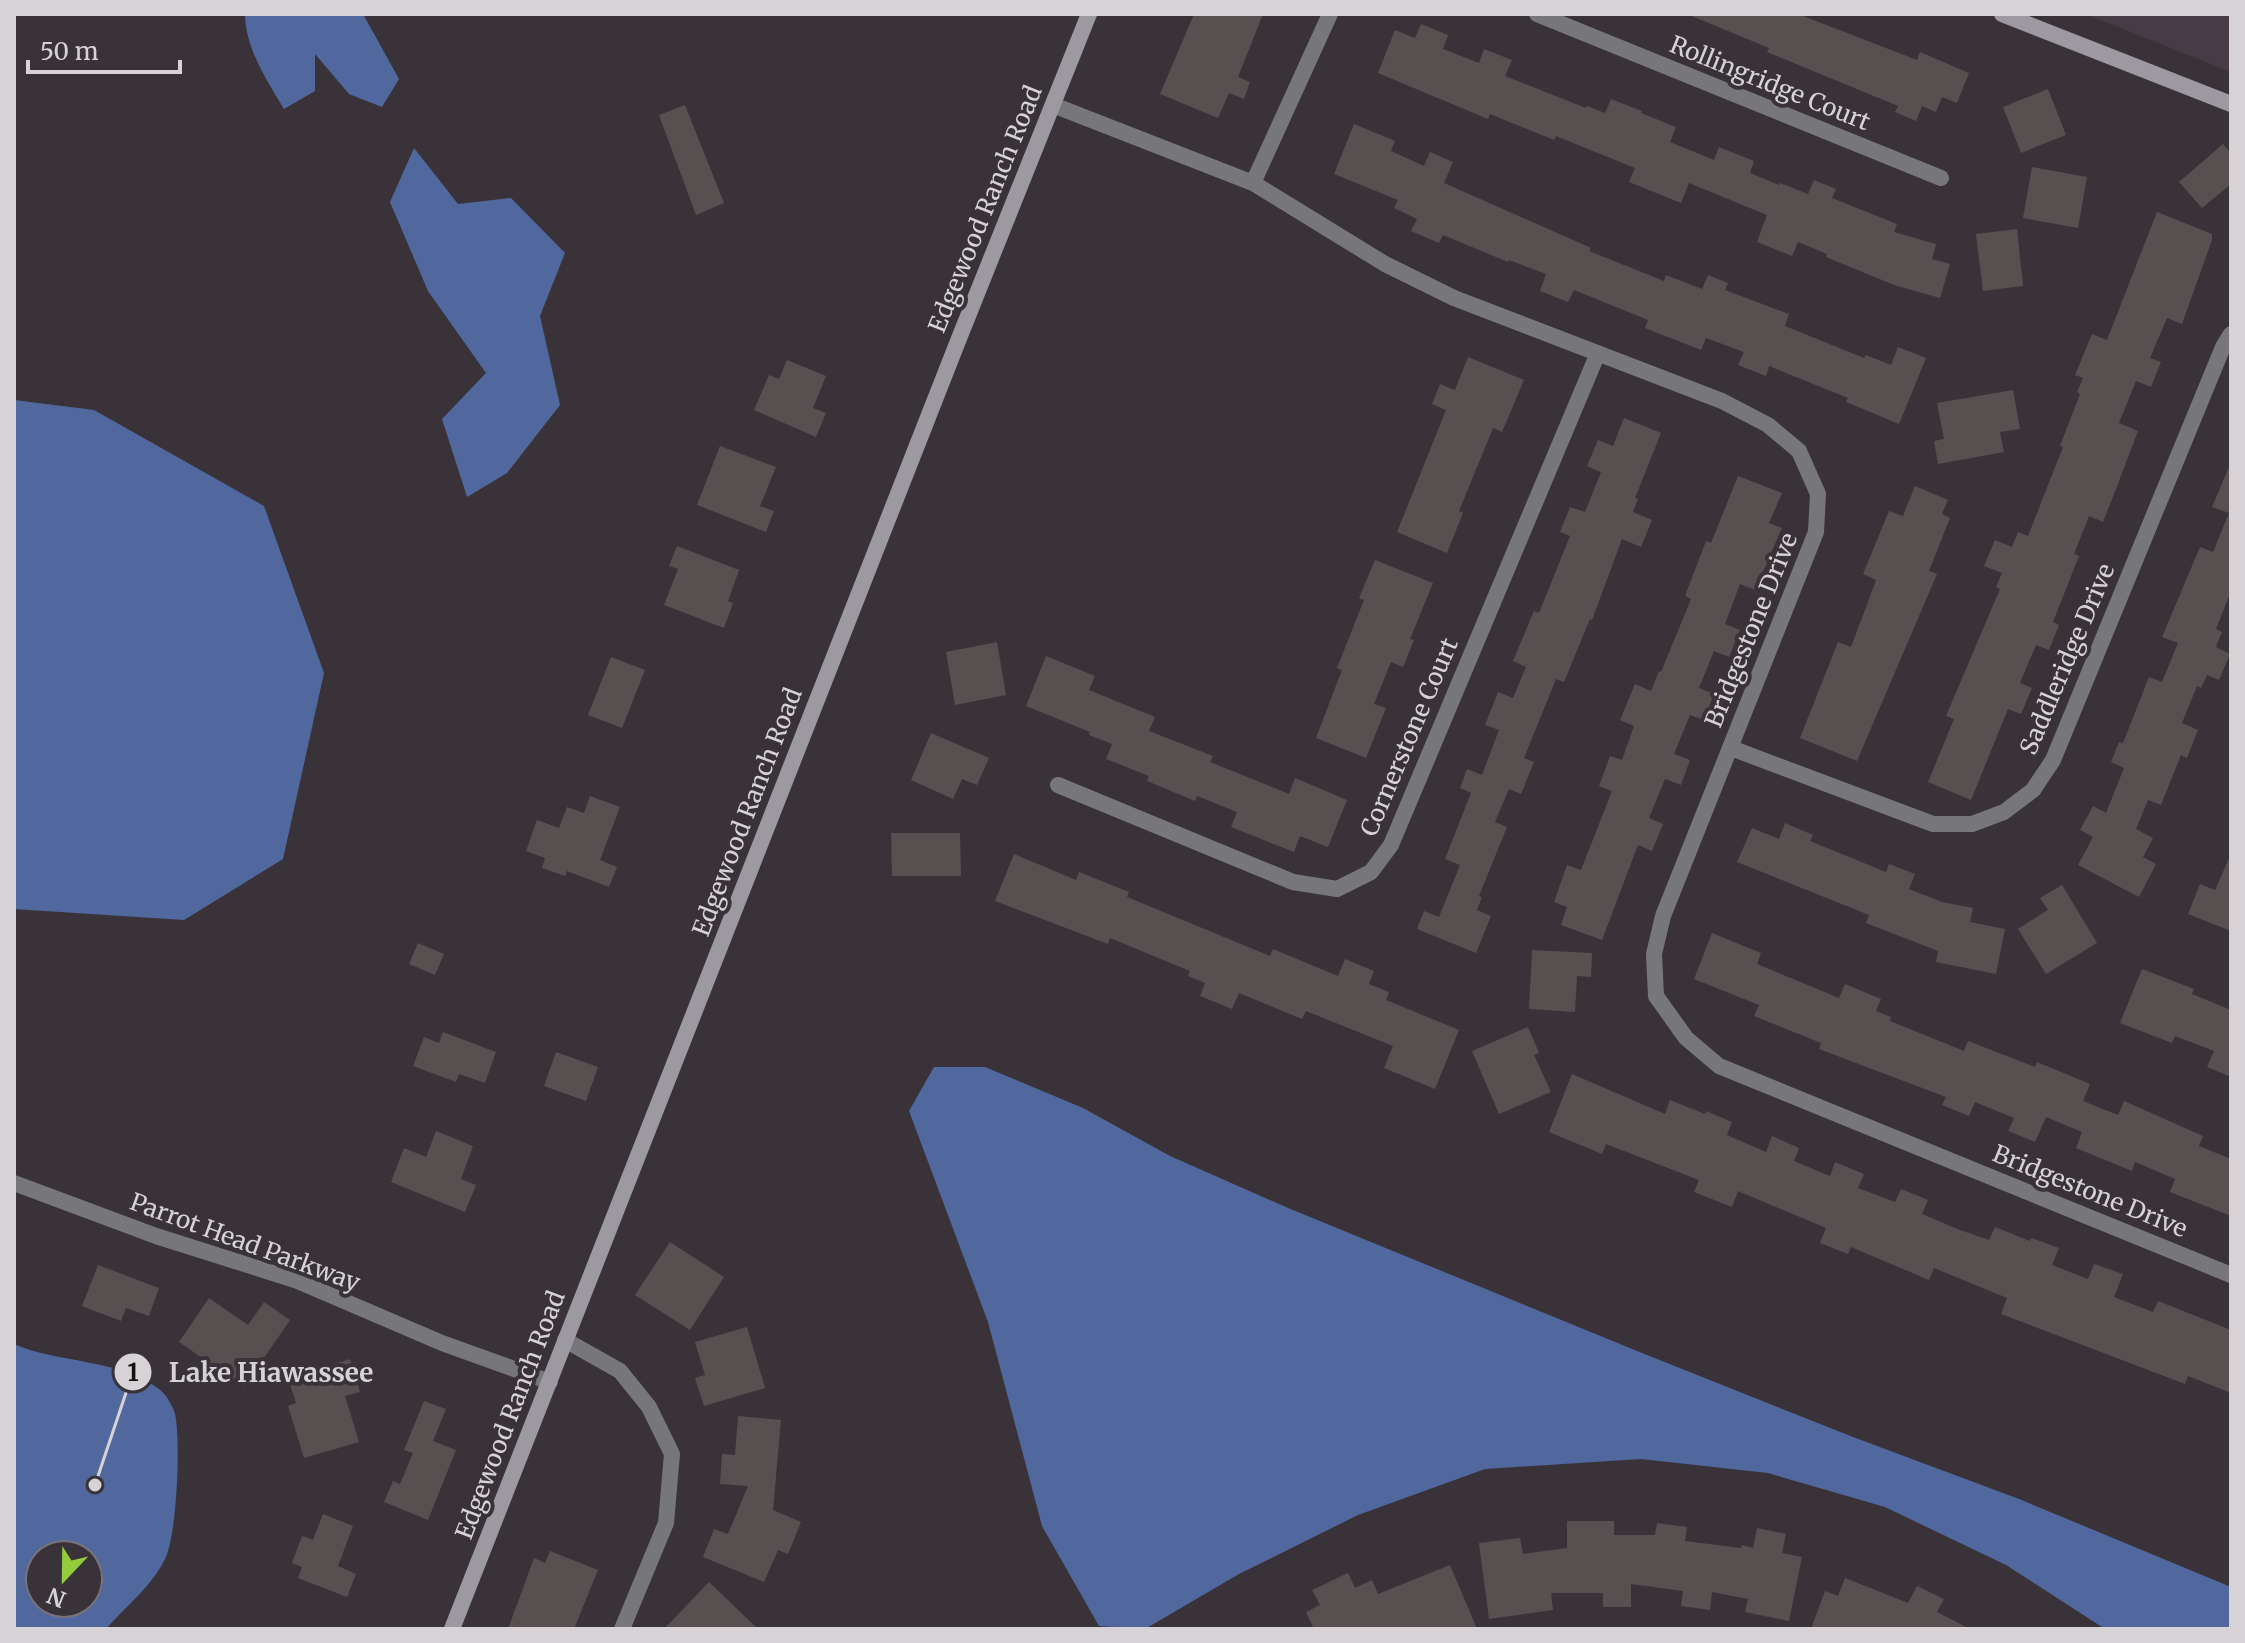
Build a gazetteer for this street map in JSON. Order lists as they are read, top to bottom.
{
  "streets": {
    "street": [
      "Rollingridge Court",
      "Edgewood Ranch Road",
      "Bridgestone Drive",
      "Saddleridge Drive",
      "Cornerstone Court",
      "Parrot Head Parkway"
    ]
  },
  "crossings": [
    ["Edgewood Ranch Road", "Bridgestone Drive"],
    ["Edgewood Ranch Road", "Parrot Head Parkway"],
    ["Bridgestone Drive", "Saddleridge Drive"],
    ["Bridgestone Drive", "Cornerstone Court"]
  ],
  "places": ["Lake Hiawassee"],
  "scale_bar": "50 m",
  "north": "bottom"
}
